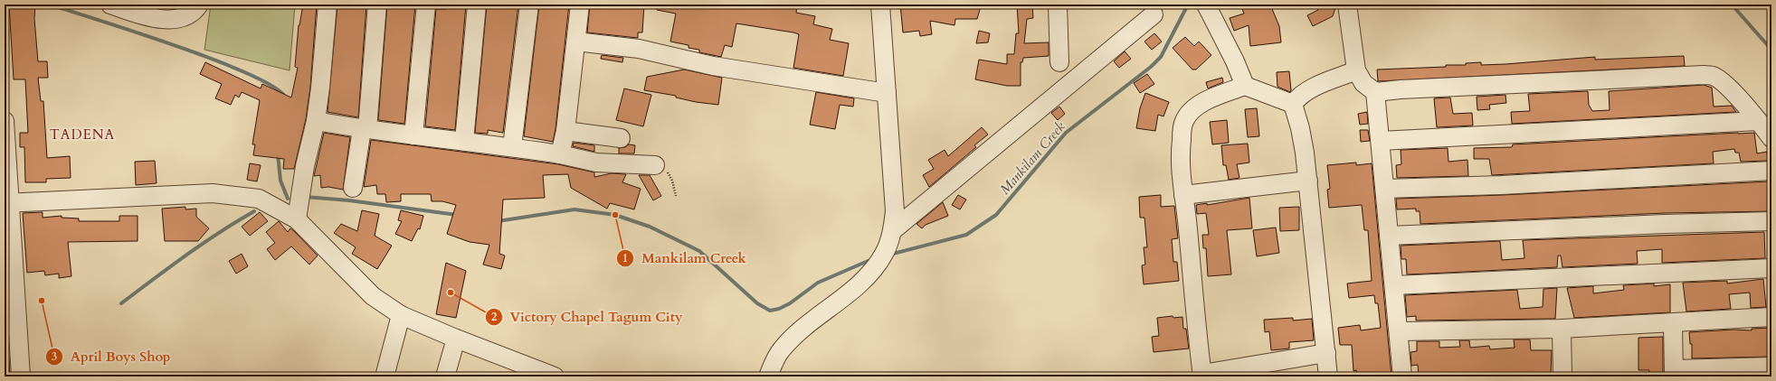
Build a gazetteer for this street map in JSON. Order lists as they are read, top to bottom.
{
  "districts": ["TADENA"],
  "water": ["Mankilam Creek"],
  "places": ["Mankilam Creek", "Victory Chapel Tagum City", "April Boys Shop"]
}
